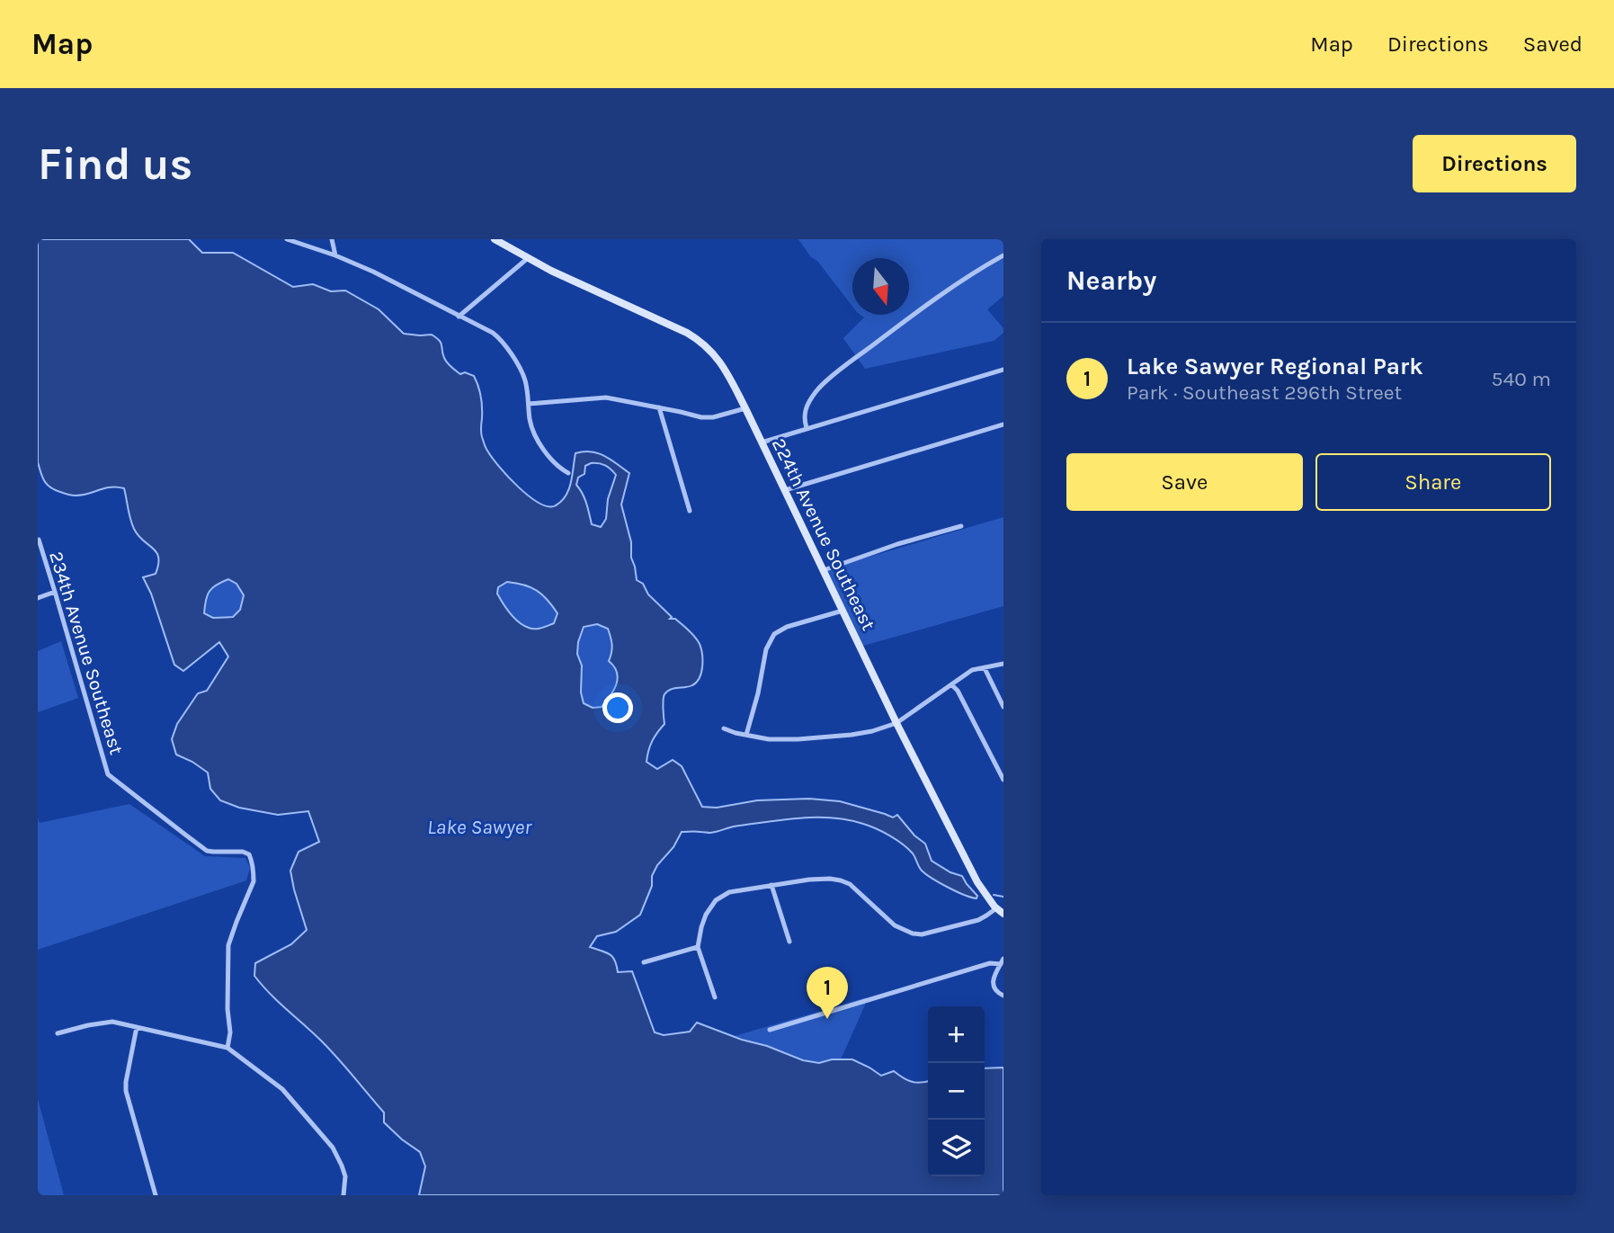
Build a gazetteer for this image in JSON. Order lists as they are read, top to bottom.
{
  "streets": {
    "street": ["224th Avenue Southeast", "234th Avenue Southeast"]
  },
  "water": ["Lake Sawyer"],
  "north": "bottom",
  "page": {
    "header": "Map",
    "nav": ["Map", "Directions", "Saved"],
    "buttons": [
      "Directions",
      ["Save", "Share"]
    ],
    "title": "Find us",
    "heading": "Nearby",
    "list": [
      {
        "mark": "1",
        "name": "Lake Sawyer Regional Park",
        "note": "Park · Southeast 296th Street",
        "value": "540 m"
      }
    ],
    "pins": "1",
    "map_buttons": ["+", "−"]
  }
}
